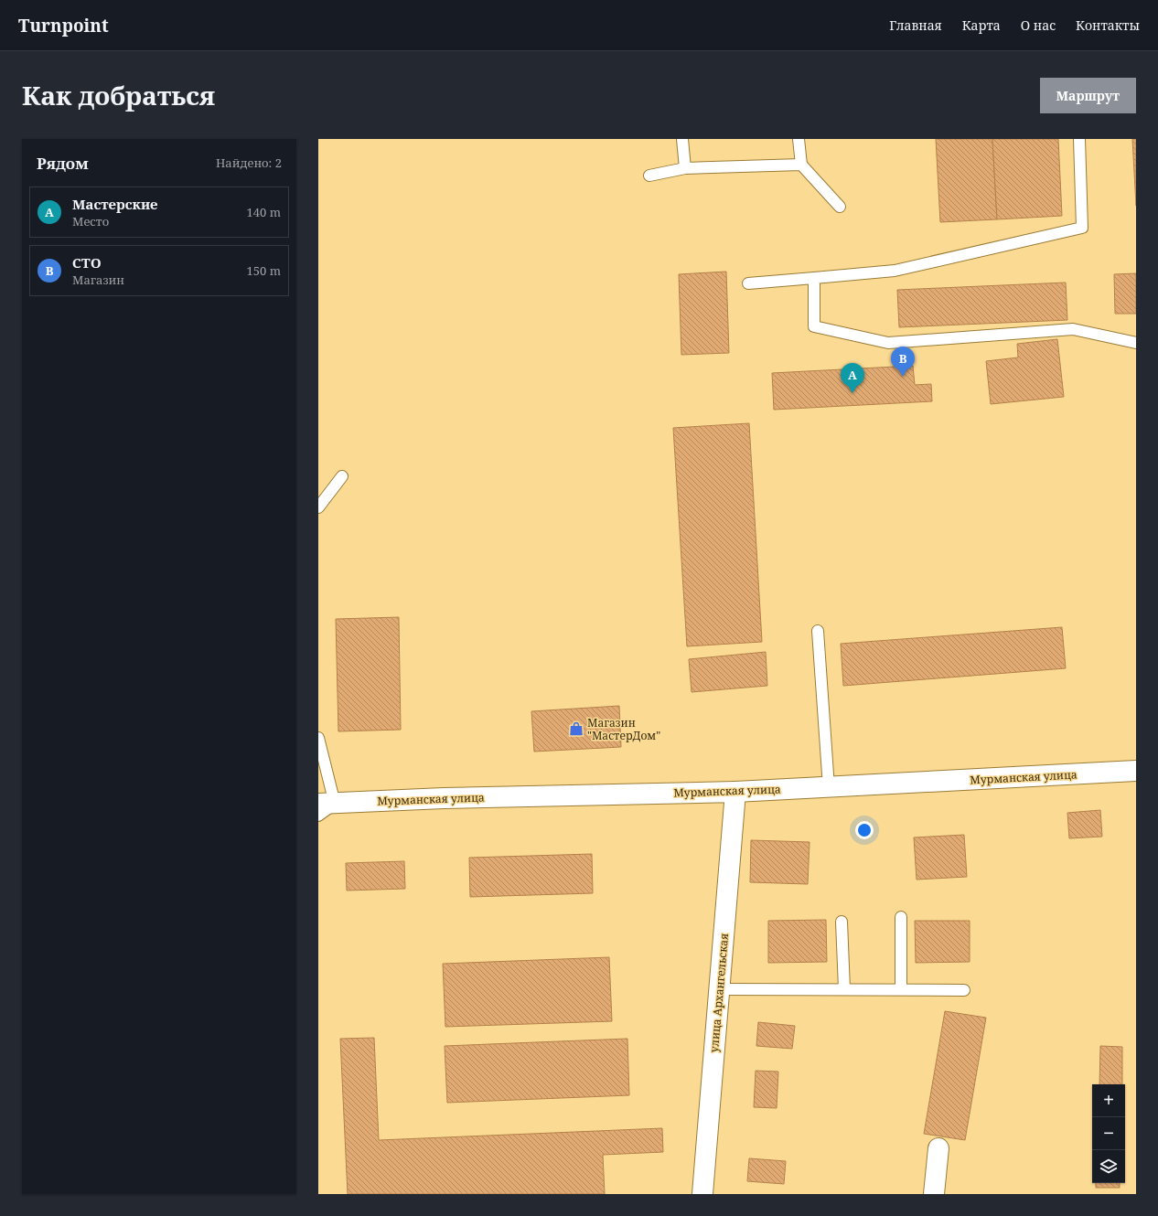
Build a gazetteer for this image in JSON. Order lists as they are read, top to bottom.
{
  "streets": {
    "street": ["Мурманская улица", "улица Архангельская"]
  },
  "crossings": [
    ["Мурманская улица", "улица Архангельская"]
  ],
  "places": {
    "shop": ["Магазин \"МастерДом\""]
  },
  "page": {
    "header": "Turnpoint",
    "nav": [
      "Главная",
      "Карта",
      "О нас",
      "Контакты"
    ],
    "title": "Как добраться",
    "buttons": "Маршрут",
    "heading": ["Рядом", "Найдено: 2"],
    "list": [
      {
        "mark": "A",
        "name": "Мастерские",
        "note": "Место",
        "value": "140 m"
      },
      {
        "mark": "B",
        "name": "СТО",
        "note": "Магазин",
        "value": "150 m"
      }
    ],
    "pins": ["B", "A"],
    "map_buttons": ["+", "−"]
  }
}
